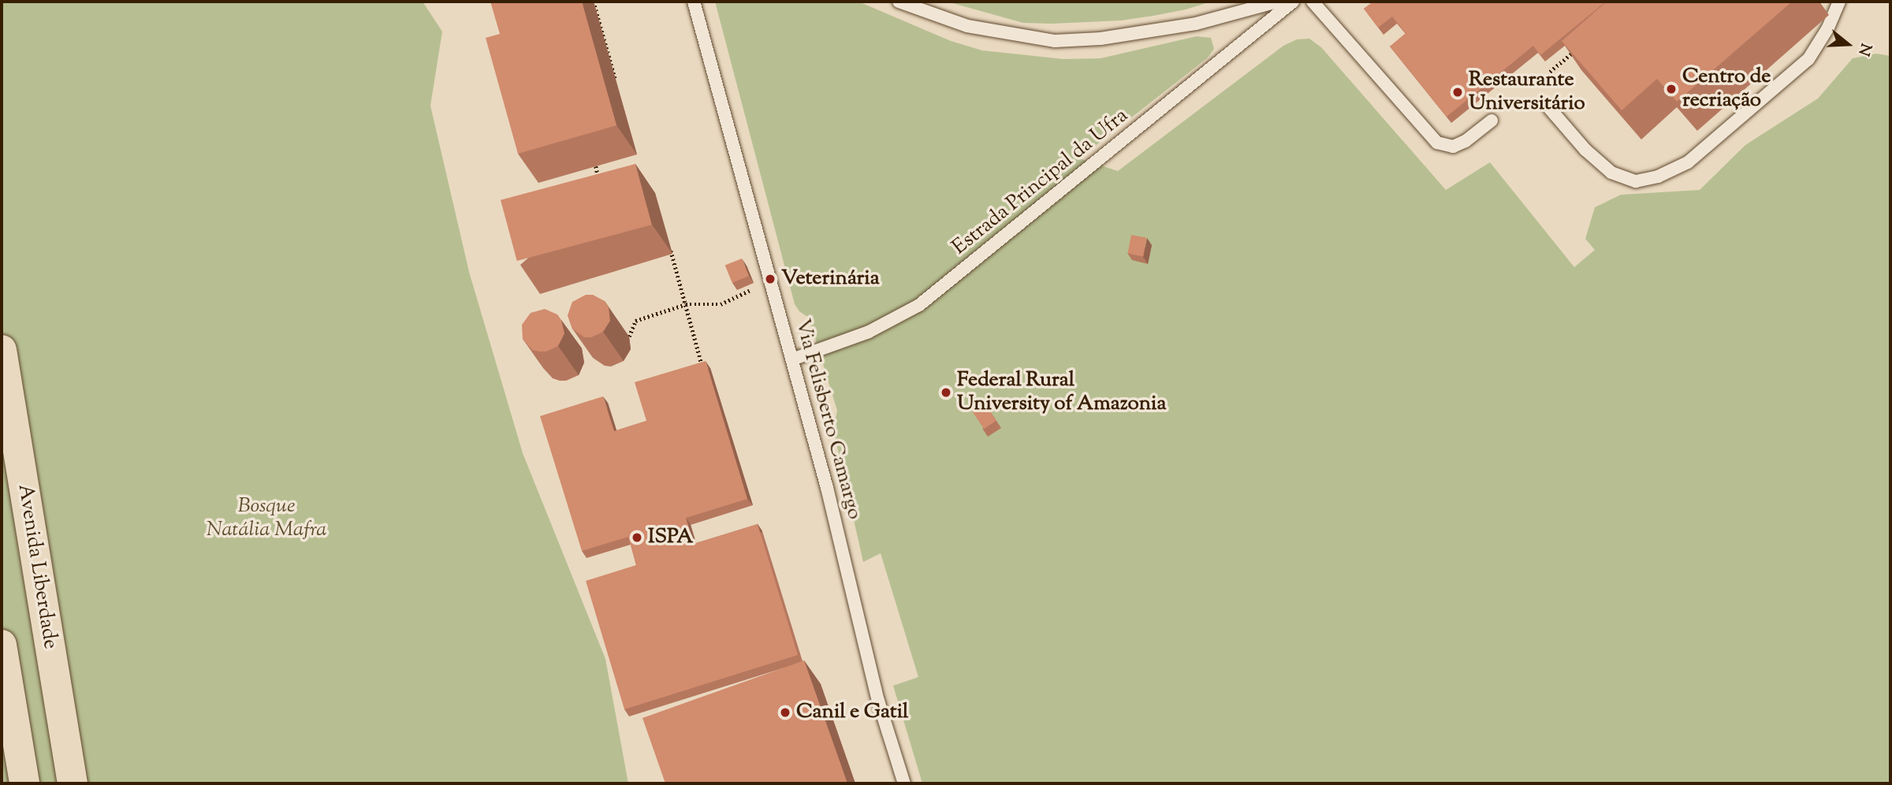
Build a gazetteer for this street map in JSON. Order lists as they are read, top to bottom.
{
  "streets": {
    "main road": ["Avenida Liberdade"],
    "lane": ["Estrada Principal da Ufra", "Via Felisberto Camargo"]
  },
  "crossings": [
    ["Estrada Principal da Ufra", "Via Felisberto Camargo"]
  ],
  "parks": ["Bosque Natália Mafra"],
  "places": [
    "Centro de recriação",
    "Restaurante Universitário",
    "Veterinária",
    "Federal Rural University of Amazonia",
    "ISPA",
    "Canil e Gatil"
  ],
  "north": "right"
}
